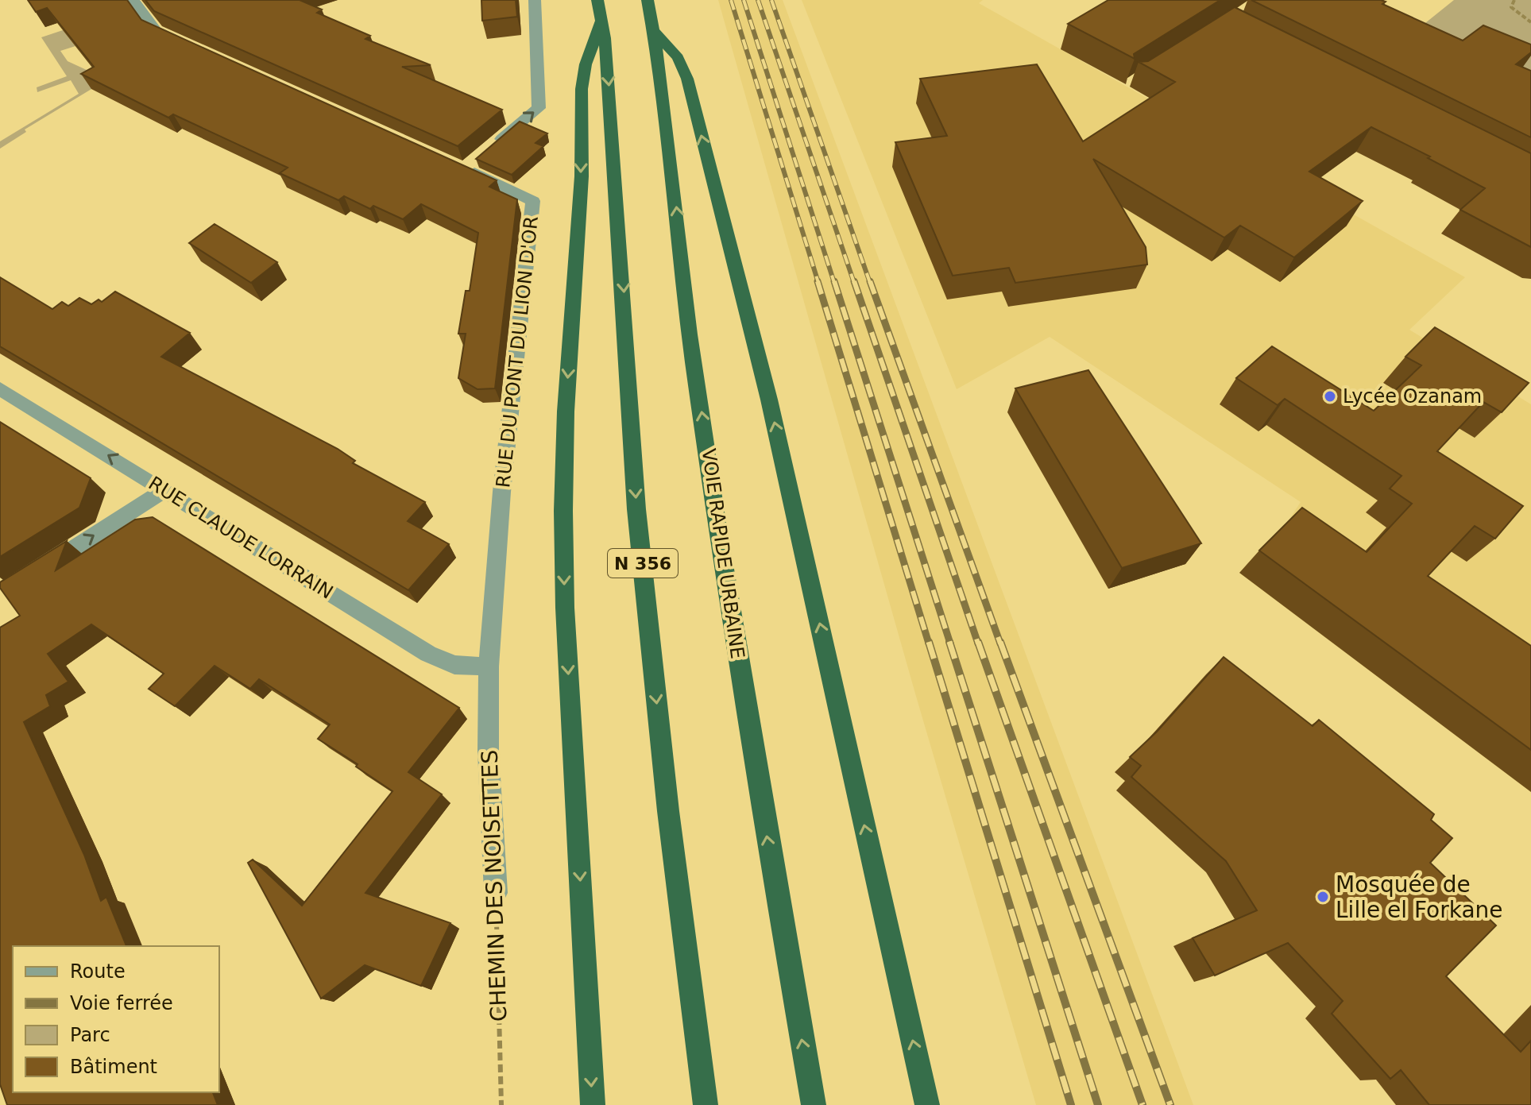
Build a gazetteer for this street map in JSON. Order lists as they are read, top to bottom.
{
  "streets": {
    "highway": ["VOIE RAPIDE URBAINE", "N 356"],
    "street": ["RUE DU PONT DU LION D'OR", "RUE CLAUDE LORRAIN", "CHEMIN DES NOISETTES"]
  },
  "crossings": [
    ["RUE DU PONT DU LION D'OR", "RUE CLAUDE LORRAIN"],
    ["RUE DU PONT DU LION D'OR", "CHEMIN DES NOISETTES"],
    ["RUE CLAUDE LORRAIN", "CHEMIN DES NOISETTES"]
  ],
  "places": ["Lycée Ozanam", "Mosquée de Lille el Forkane"],
  "legend": [
    "Route",
    "Voie ferrée",
    "Parc",
    "Bâtiment"
  ]
}
